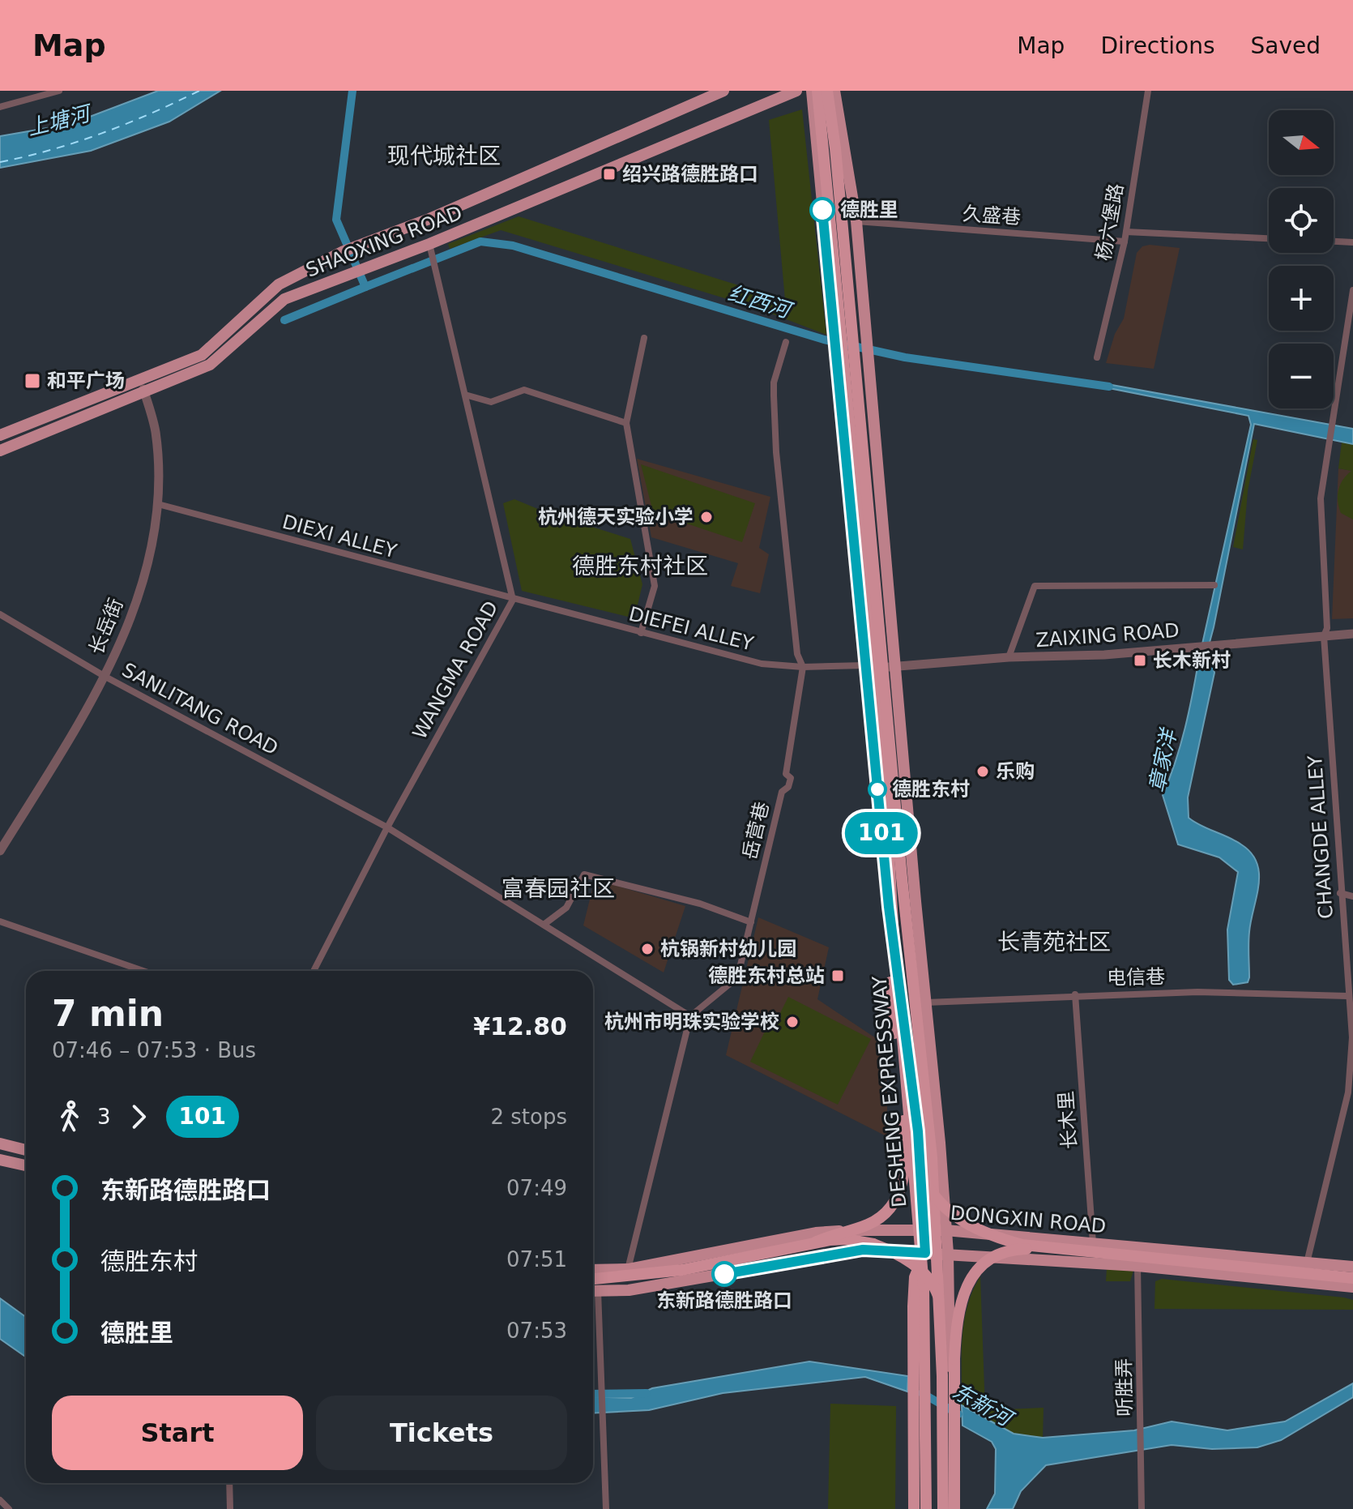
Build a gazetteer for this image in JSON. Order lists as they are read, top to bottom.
{
  "streets": {
    "highway": ["DESHENG EXPRESSWAY"],
    "main road": ["SHAOXING ROAD", "DONGXIN ROAD"],
    "street": [
      "久盛巷",
      "杨六堡路",
      "DIEXI ALLEY",
      "长岳街",
      "DIEFEI ALLEY",
      "ZAIXING ROAD",
      "WANGMA ROAD",
      "SANLITANG ROAD",
      "岳营巷",
      "CHANGDE ALLEY",
      "电信巷",
      "长木里",
      "听胜弄"
    ]
  },
  "crossings": [
    ["久盛巷", "杨六堡路"],
    ["SHAOXING ROAD", "长岳街"],
    ["SHAOXING ROAD", "WANGMA ROAD"],
    ["DIEXI ALLEY", "长岳街"],
    ["DIEXI ALLEY", "DIEFEI ALLEY"],
    ["DIEXI ALLEY", "WANGMA ROAD"],
    ["长岳街", "SANLITANG ROAD"],
    ["DIEFEI ALLEY", "ZAIXING ROAD"],
    ["DIEFEI ALLEY", "WANGMA ROAD"],
    ["DIEFEI ALLEY", "岳营巷"],
    ["ZAIXING ROAD", "CHANGDE ALLEY"],
    ["WANGMA ROAD", "SANLITANG ROAD"],
    ["SANLITANG ROAD", "岳营巷"],
    ["CHANGDE ALLEY", "电信巷"],
    ["CHANGDE ALLEY", "DONGXIN ROAD"],
    ["电信巷", "长木里"],
    ["长木里", "DONGXIN ROAD"],
    ["DONGXIN ROAD", "听胜弄"]
  ],
  "districts": [
    "现代城社区",
    "德胜东村社区",
    "富春园社区",
    "长青苑社区"
  ],
  "water": [
    "上塘河",
    "红西河",
    "章家洋",
    "东新河"
  ],
  "places": {
    "transit": [
      "绍兴路德胜路口",
      "和平广场",
      "长木新村",
      "德胜东村总站"
    ],
    "other": [
      "德胜里",
      "杭州德天实验小学",
      "乐购",
      "德胜东村",
      "杭锅新村幼儿园",
      "杭州市明珠实验学校",
      "东新路德胜路口"
    ]
  },
  "lines": ["bus line 101"],
  "north": "right",
  "page": {
    "header": "Map",
    "nav": ["Map", "Directions", "Saved"],
    "on_map": "101",
    "map_buttons": ["+", "−"],
    "heading": ["7 min", "07:46 – 07:53 · Bus", "¥12.80"],
    "legs": ["3", "101", "2 stops"],
    "list": [
      {
        "name": "东新路德胜路口",
        "value": "07:49"
      },
      {
        "name": "德胜东村",
        "value": "07:51"
      },
      {
        "name": "德胜里",
        "value": "07:53"
      }
    ],
    "buttons": ["Start", "Tickets"]
  }
}
